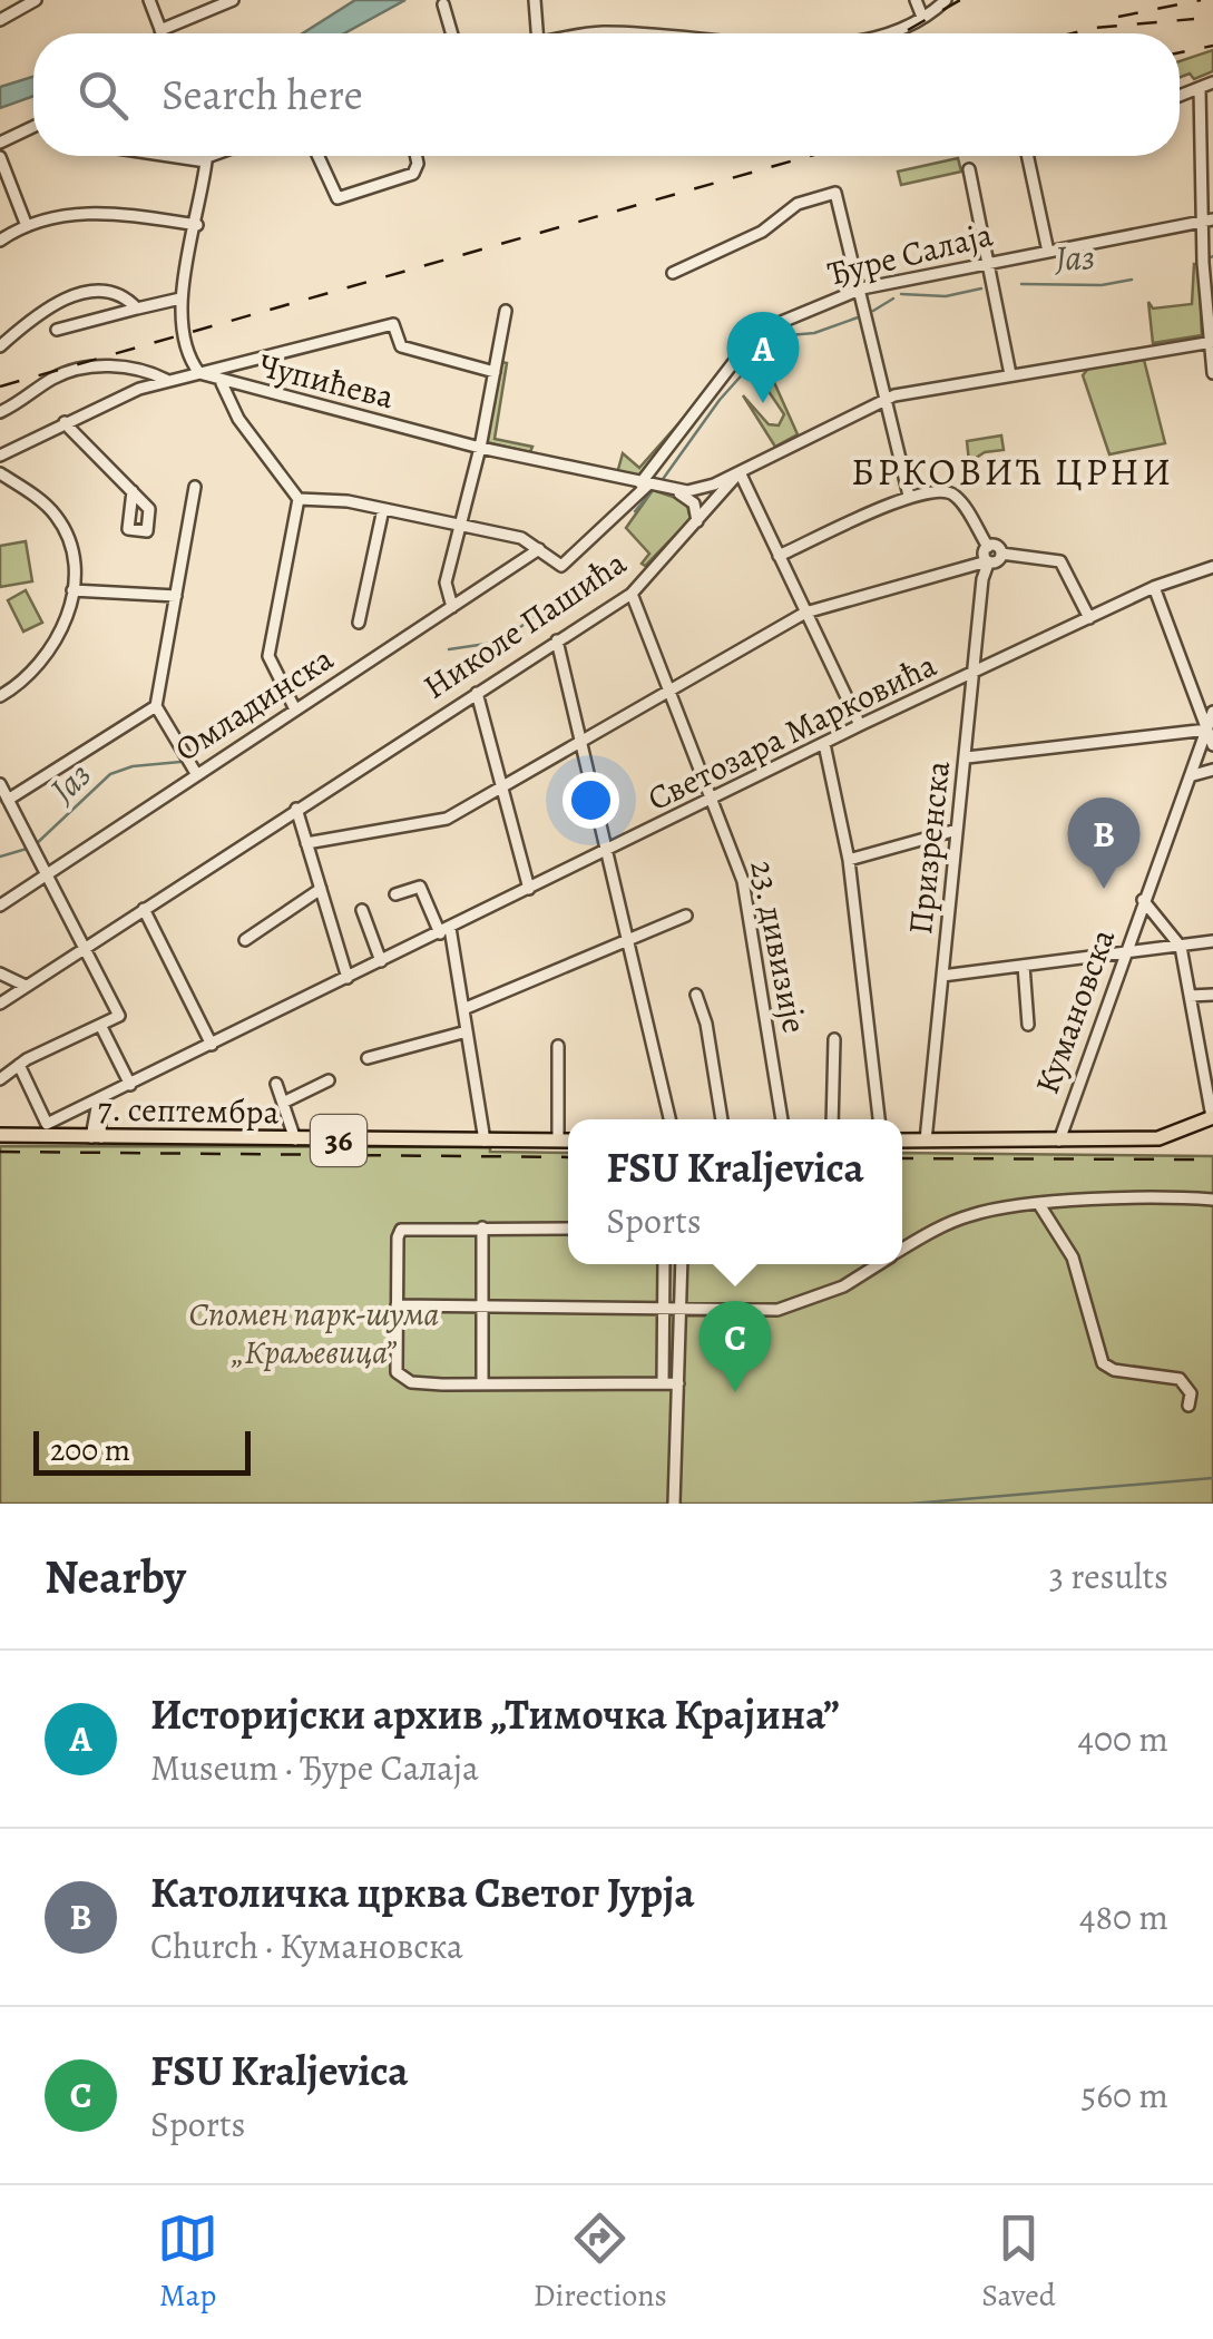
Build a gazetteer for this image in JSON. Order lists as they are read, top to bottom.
{
  "streets": {
    "main road": ["7. септембра", "36"],
    "street": [
      "Ђуре Салаја",
      "Чупићева",
      "Николе Пашића",
      "Омладинска",
      "Светозара Марковића",
      "Призренска",
      "23. дивизије",
      "Кумановска"
    ]
  },
  "crossings": [
    ["Ђуре Салаја", "Чупићева"],
    ["Ђуре Салаја", "Омладинска"],
    ["Николе Пашића", "23. дивизије"],
    ["Светозара Марковића", "Призренска"],
    ["Светозара Марковића", "23. дивизије"]
  ],
  "districts": ["БРКОВИЋ ЦРНИ"],
  "water": ["Јаз"],
  "parks": ["Спомен парк-шума „Краљевица”"],
  "scale_bar": "200 m",
  "page": {
    "search": "Search here",
    "pins": ["A", "B", "C"],
    "popup": ["FSU Kraljevica", "Sports"],
    "scale": "200 m",
    "heading": ["Nearby", "3 results"],
    "list": [
      {
        "mark": "A",
        "name": "Историјски архив „Тимочка Крајина”",
        "note": "Museum · Ђуре Салаја",
        "value": "400 m"
      },
      {
        "mark": "B",
        "name": "Католичка црква Светог Јурја",
        "note": "Church · Кумановска",
        "value": "480 m"
      },
      {
        "mark": "C",
        "name": "FSU Kraljevica",
        "note": "Sports",
        "value": "560 m"
      }
    ],
    "nav": ["Map", "Directions", "Saved"]
  }
}
